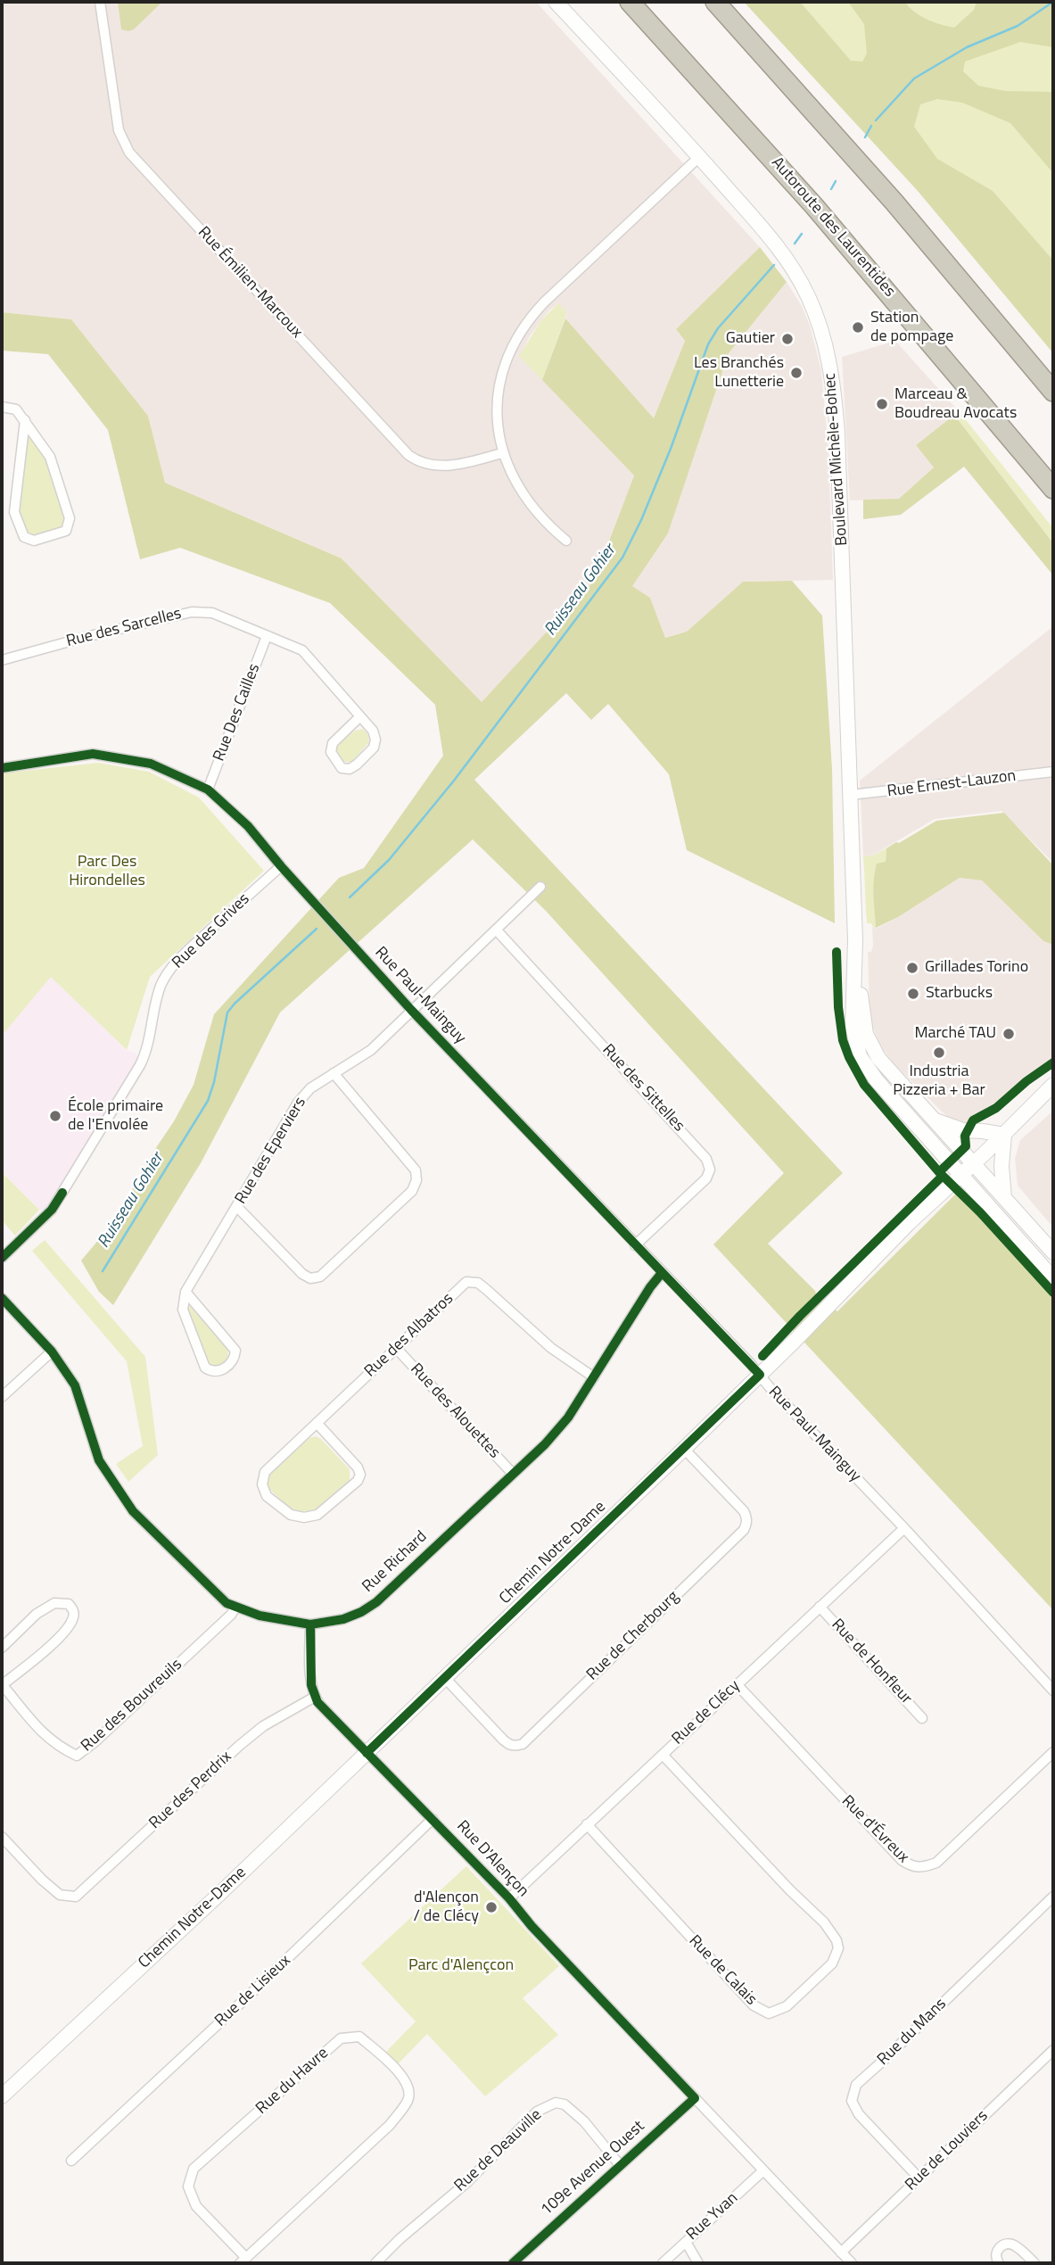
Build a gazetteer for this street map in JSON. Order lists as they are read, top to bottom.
{
  "streets": {
    "highway": ["Autoroute des Laurentides"],
    "street": [
      "Rue Émilien-Marcoux",
      "Boulevard Michèle-Bohec",
      "Rue des Sarcelles",
      "Rue Des Cailles",
      "Rue Ernest-Lauzon",
      "Rue des Grives",
      "Rue Paul-Mainguy",
      "Rue des Sittelles",
      "Rue des Eperviers",
      "Rue des Albatros",
      "Rue des Alouettes",
      "Chemin Notre-Dame",
      "Rue Richard",
      "Rue de Cherbourg",
      "Rue de Honfleur",
      "Rue des Bouvreuils",
      "Rue de Clécy",
      "Rue des Perdrix",
      "Rue d'Évreux",
      "Rue D'Alençon",
      "Rue de Calais",
      "Rue de Lisieux",
      "Rue du Mans",
      "Rue du Havre",
      "Rue de Deauville",
      "Rue de Louviers",
      "109e Avenue Ouest",
      "Rue Yvan"
    ]
  },
  "crossings": [
    ["Boulevard Michèle-Bohec", "Rue Ernest-Lauzon"],
    ["Boulevard Michèle-Bohec", "Chemin Notre-Dame"],
    ["Rue des Sarcelles", "Rue Des Cailles"],
    ["Rue Des Cailles", "Rue Paul-Mainguy"],
    ["Rue des Grives", "Rue Paul-Mainguy"],
    ["Rue Paul-Mainguy", "Rue des Sittelles"],
    ["Rue Paul-Mainguy", "Rue des Eperviers"],
    ["Rue Paul-Mainguy", "Chemin Notre-Dame"],
    ["Rue Paul-Mainguy", "Rue Richard"],
    ["Rue Paul-Mainguy", "Rue de Clécy"],
    ["Rue des Sittelles", "Rue des Eperviers"],
    ["Rue des Albatros", "Rue des Alouettes"],
    ["Rue des Albatros", "Rue Richard"],
    ["Rue des Alouettes", "Rue Richard"],
    ["Chemin Notre-Dame", "Rue de Cherbourg"],
    ["Chemin Notre-Dame", "Rue D'Alençon"],
    ["Rue Richard", "Rue des Bouvreuils"],
    ["Rue de Honfleur", "Rue de Clécy"],
    ["Rue de Clécy", "Rue d'Évreux"],
    ["Rue de Clécy", "Rue D'Alençon"],
    ["Rue de Clécy", "Rue de Calais"],
    ["Rue des Perdrix", "Rue D'Alençon"],
    ["Rue D'Alençon", "Rue de Lisieux"],
    ["Rue D'Alençon", "Rue de Louviers"],
    ["Rue D'Alençon", "109e Avenue Ouest"],
    ["Rue D'Alençon", "Rue Yvan"],
    ["Rue du Mans", "Rue de Louviers"],
    ["Rue de Deauville", "109e Avenue Ouest"]
  ],
  "water": ["Ruisseau Gohier"],
  "parks": ["Parc Des Hirondelles", "Parc d'Alençcon"],
  "places": [
    "Station de pompage",
    "Gautier",
    "Les Branchés Lunetterie",
    "Marceau & Boudreau Avocats",
    "Grillades Torino",
    "Starbucks",
    "Marché TAU",
    "Industria Pizzeria + Bar",
    "École primaire de l'Envolée",
    "d'Alençon / de Clécy"
  ]
}
